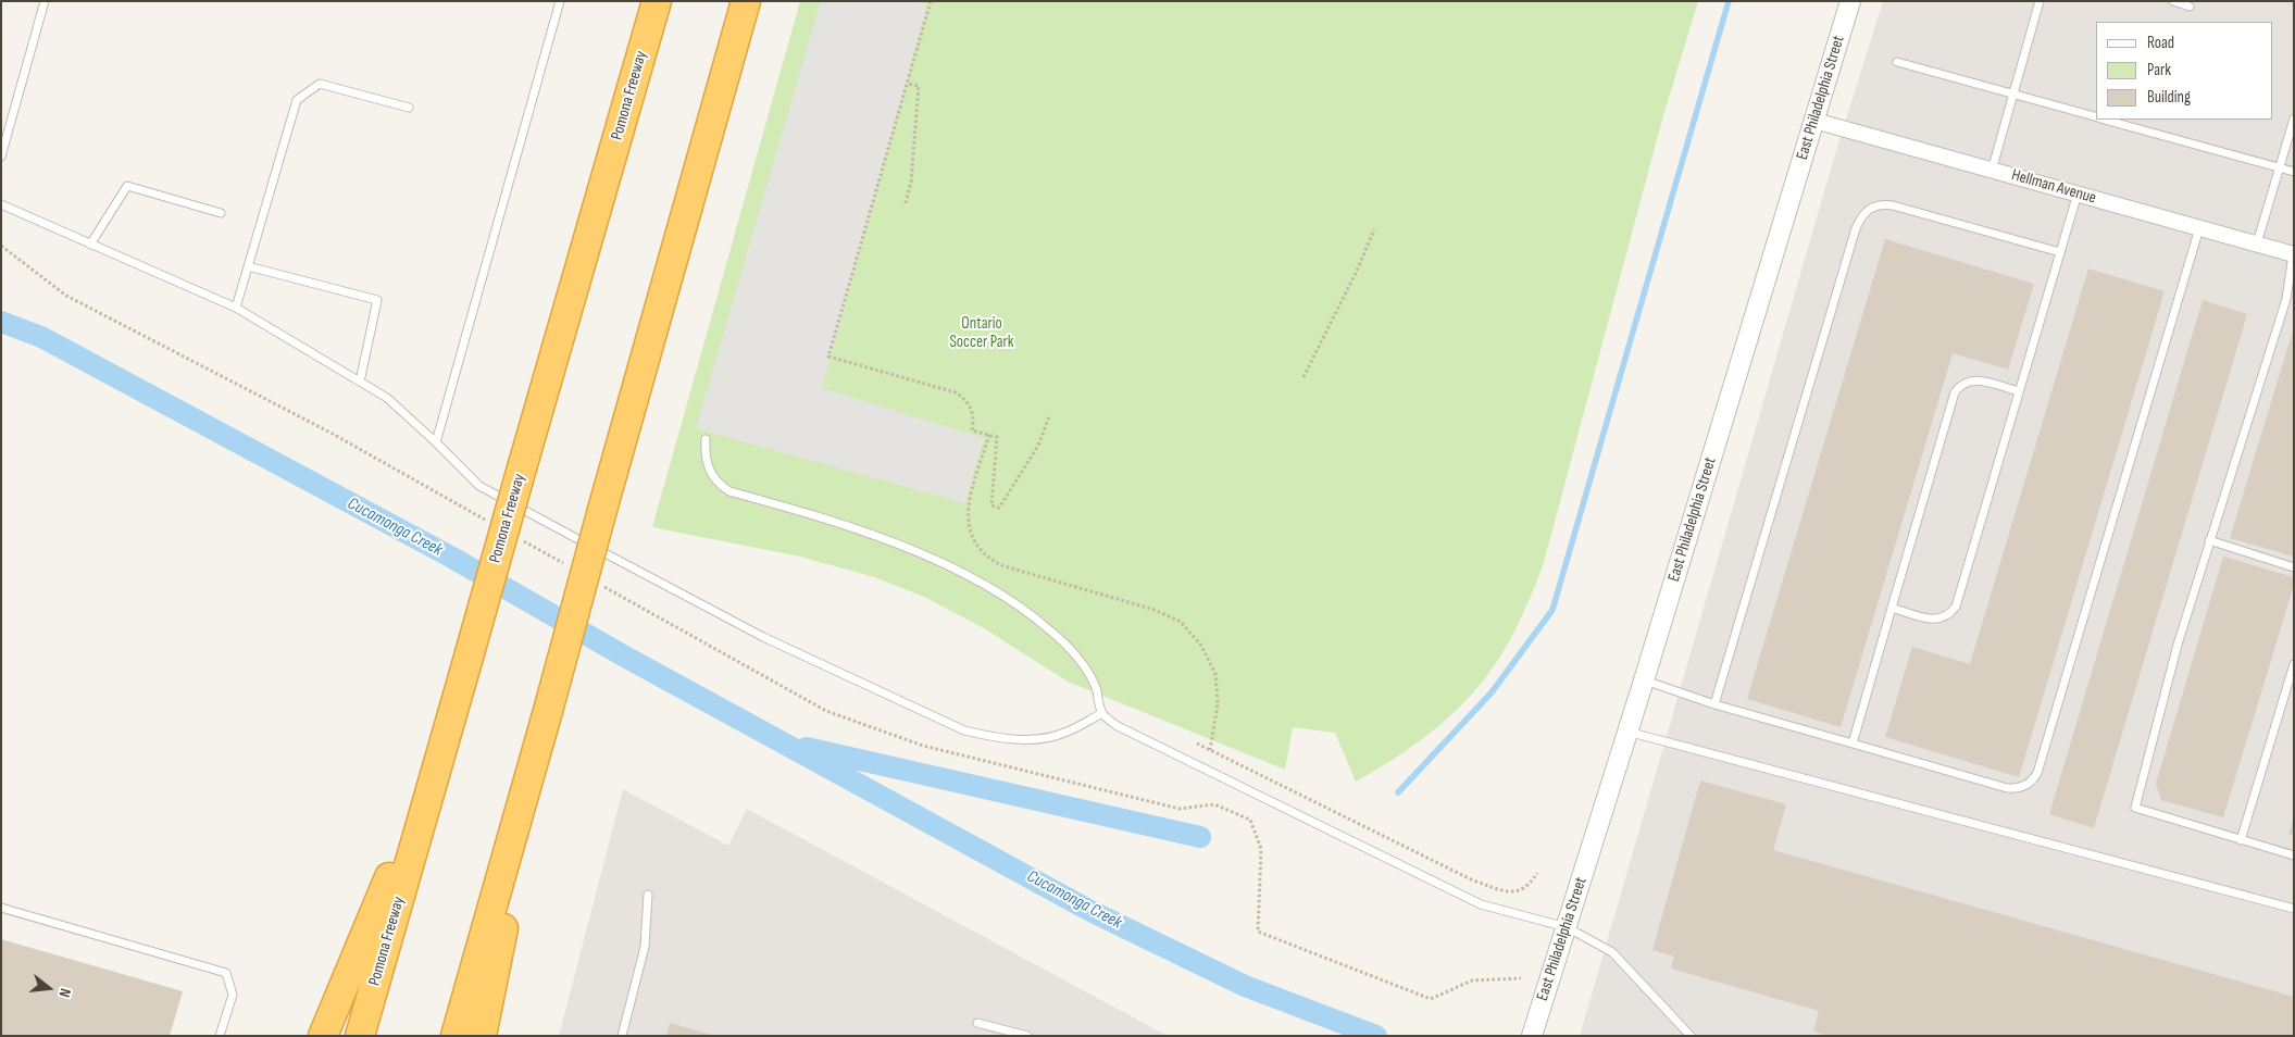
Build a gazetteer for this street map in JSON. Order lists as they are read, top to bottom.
{
  "streets": {
    "highway": ["Pomona Freeway"],
    "street": ["East Philadelphia Street", "Hellman Avenue"]
  },
  "crossings": [
    ["East Philadelphia Street", "Hellman Avenue"]
  ],
  "water": ["Cucamonga Creek"],
  "parks": ["Ontario Soccer Park"],
  "legend": ["Road", "Park", "Building"],
  "north": "right"
}
